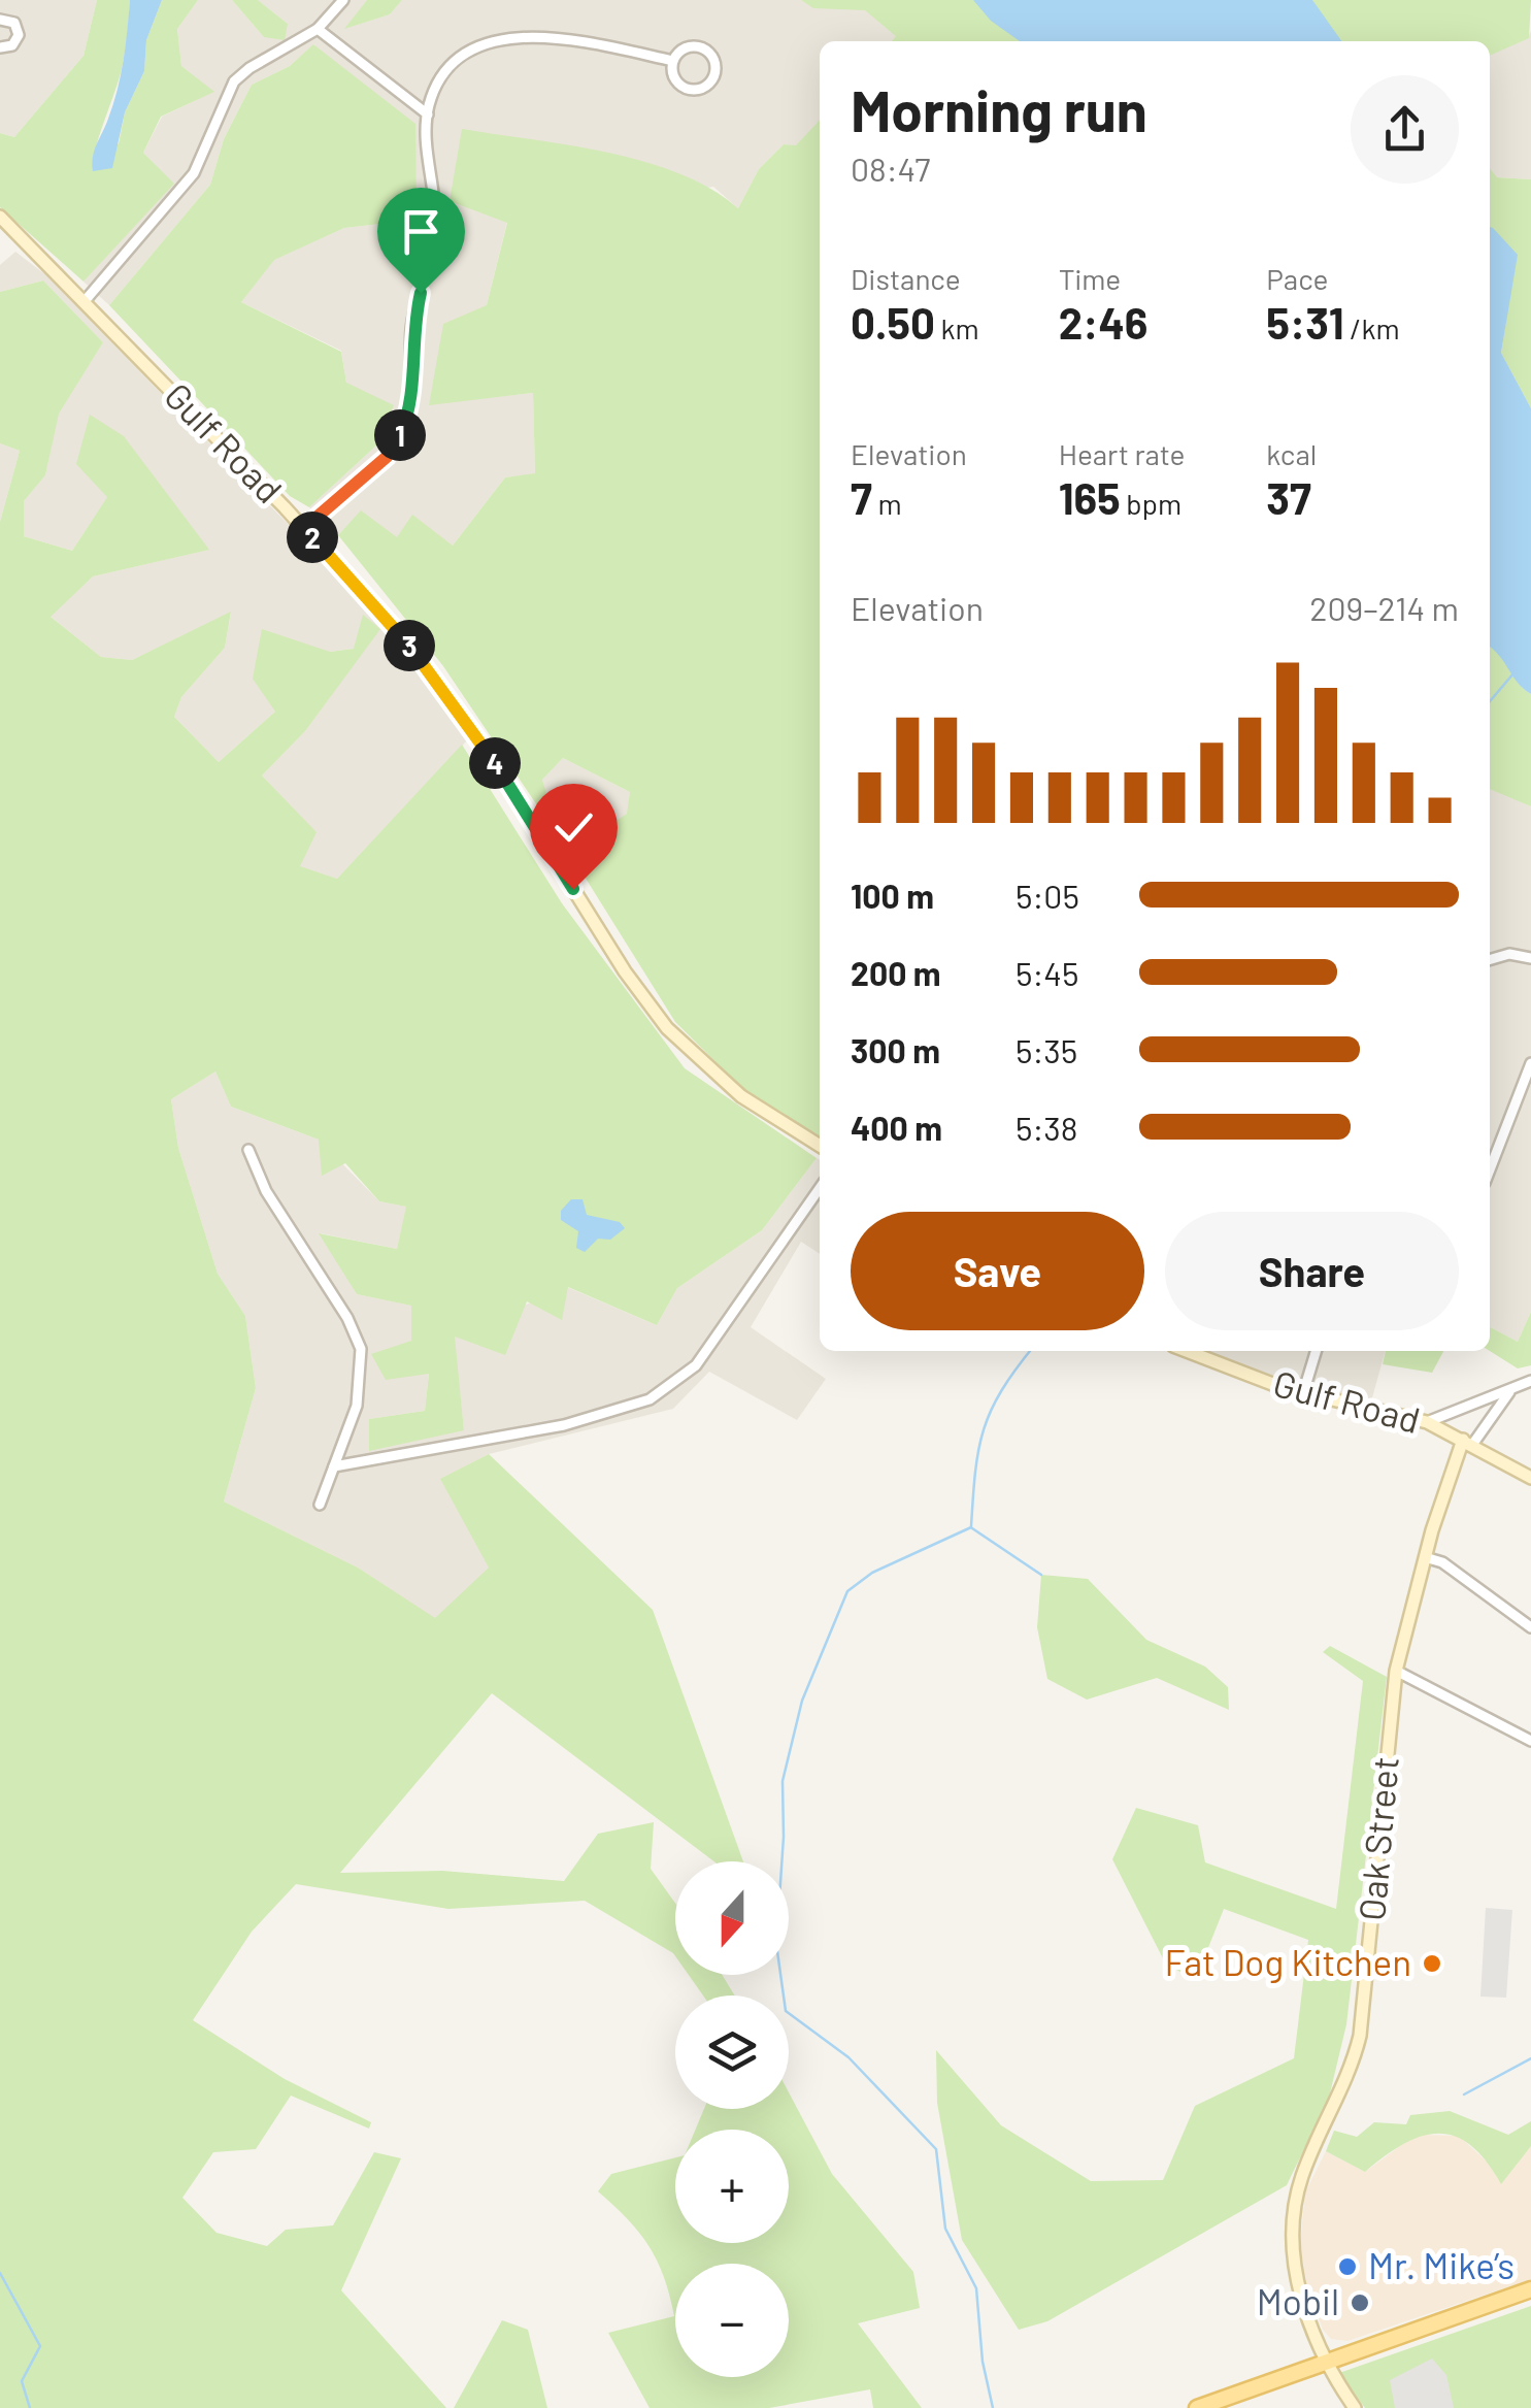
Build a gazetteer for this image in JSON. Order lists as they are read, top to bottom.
{
  "streets": {
    "street": ["Gulf Road", "Oak Street"]
  },
  "crossings": [
    ["Gulf Road", "Oak Street"]
  ],
  "places": ["Fat Dog Kitchen", "Mr. Mike’s", "Mobil"],
  "north": "bottom",
  "page": {
    "heading": ["Morning run", "08:47"],
    "stats": [
      ["Distance", "0.50 km"],
      ["Time", "2:46"],
      ["Pace", "5:31 /km"],
      ["Elevation", "7 m"],
      ["Heart rate", "165 bpm"],
      ["kcal", "37"]
    ],
    "pins": [
      "1",
      "2",
      "3",
      "4"
    ],
    "chart": ["Elevation", "209–214 m"],
    "list": [
      {
        "name": "100 m",
        "note": "5:05"
      },
      {
        "name": "200 m",
        "note": "5:45"
      },
      {
        "name": "300 m",
        "note": "5:35"
      },
      {
        "name": "400 m",
        "note": "5:38"
      }
    ],
    "buttons": ["Save", "Share"],
    "map_buttons": ["+", "−"]
  }
}
